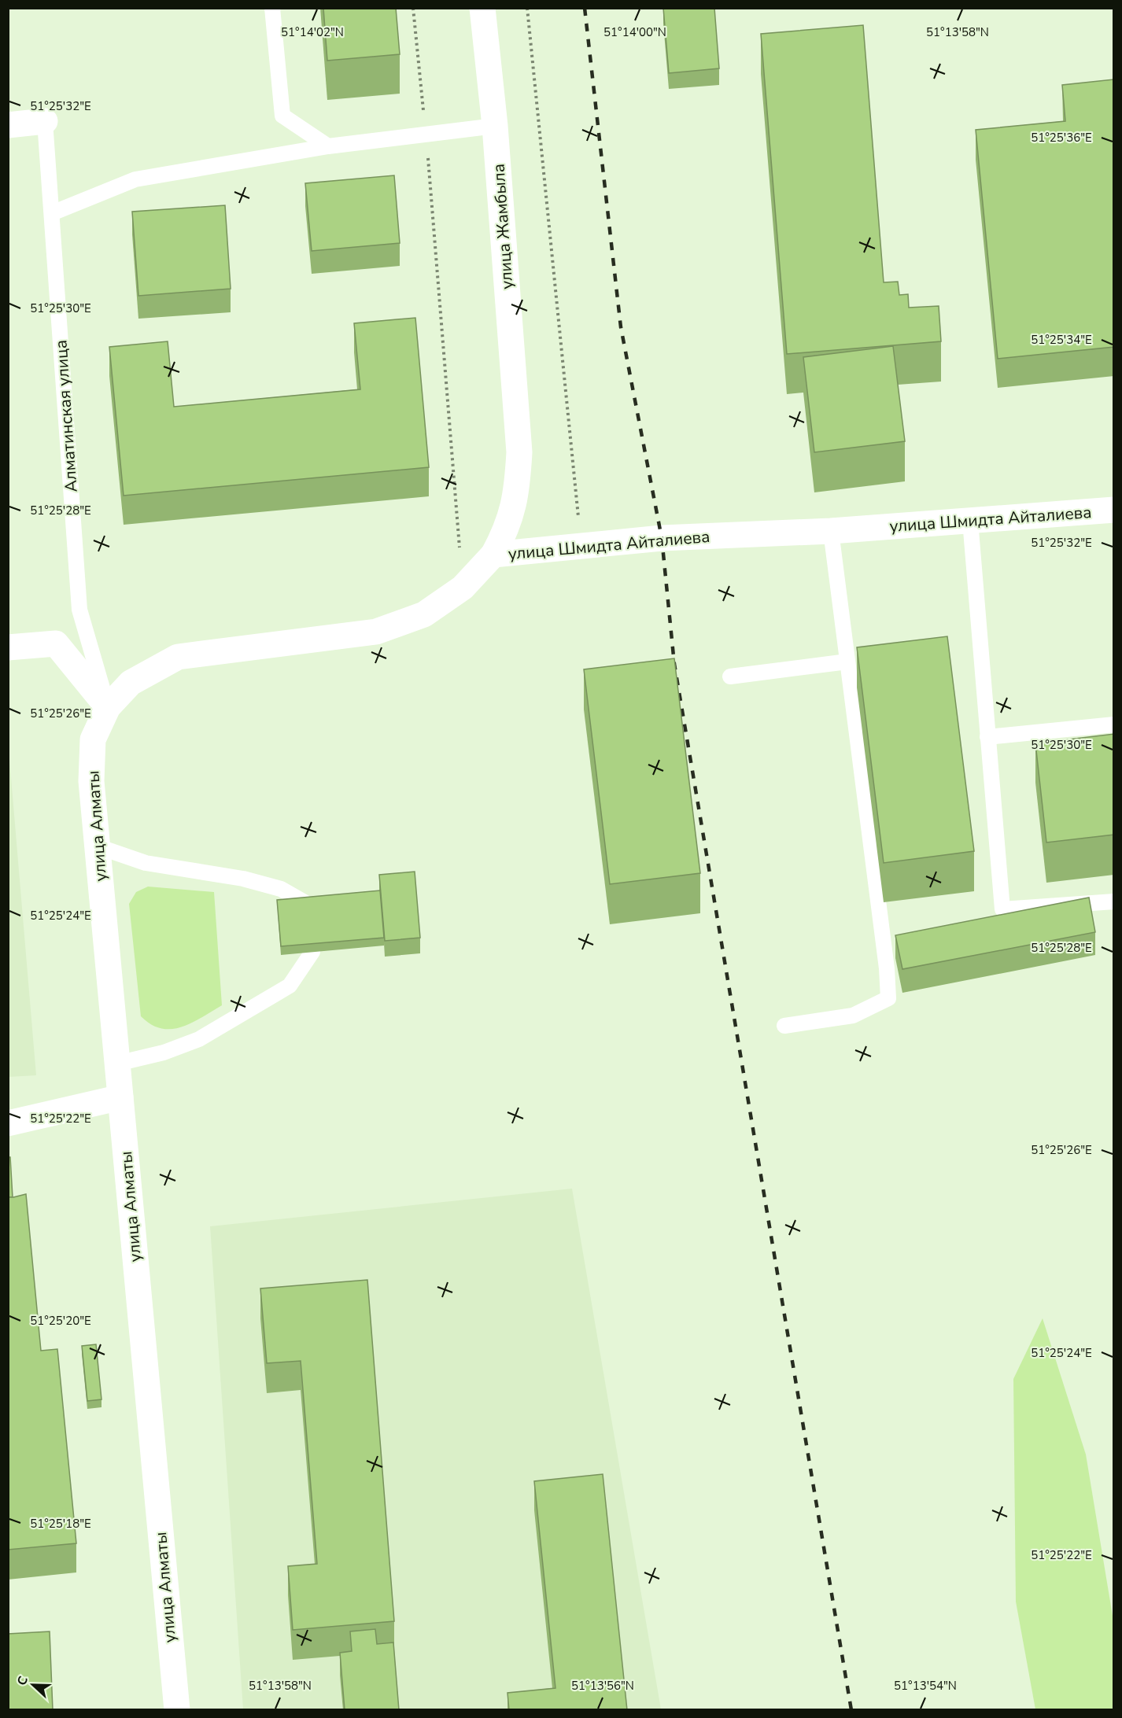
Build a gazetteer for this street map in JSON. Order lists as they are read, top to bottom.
{
  "streets": {
    "street": ["улица Жамбыла", "улица Шмидта Айталиева", "улица Алматы"],
    "lane": ["Алматинская улица"]
  },
  "crossings": [
    ["улица Жамбыла", "улица Шмидта Айталиева"],
    ["Алматинская улица", "улица Шмидта Айталиева"],
    ["Алматинская улица", "улица Алматы"],
    ["улица Шмидта Айталиева", "улица Алматы"]
  ],
  "north": "left",
  "coordinates": [
    "51°14'02\"N",
    "51°14'00\"N",
    "51°13'58\"N",
    "51°25'32\"E",
    "51°25'36\"E",
    "51°25'30\"E",
    "51°25'34\"E",
    "51°25'28\"E",
    "51°25'26\"E",
    "51°25'24\"E",
    "51°25'22\"E",
    "51°25'20\"E",
    "51°25'18\"E",
    "51°13'56\"N",
    "51°13'54\"N"
  ]
}
